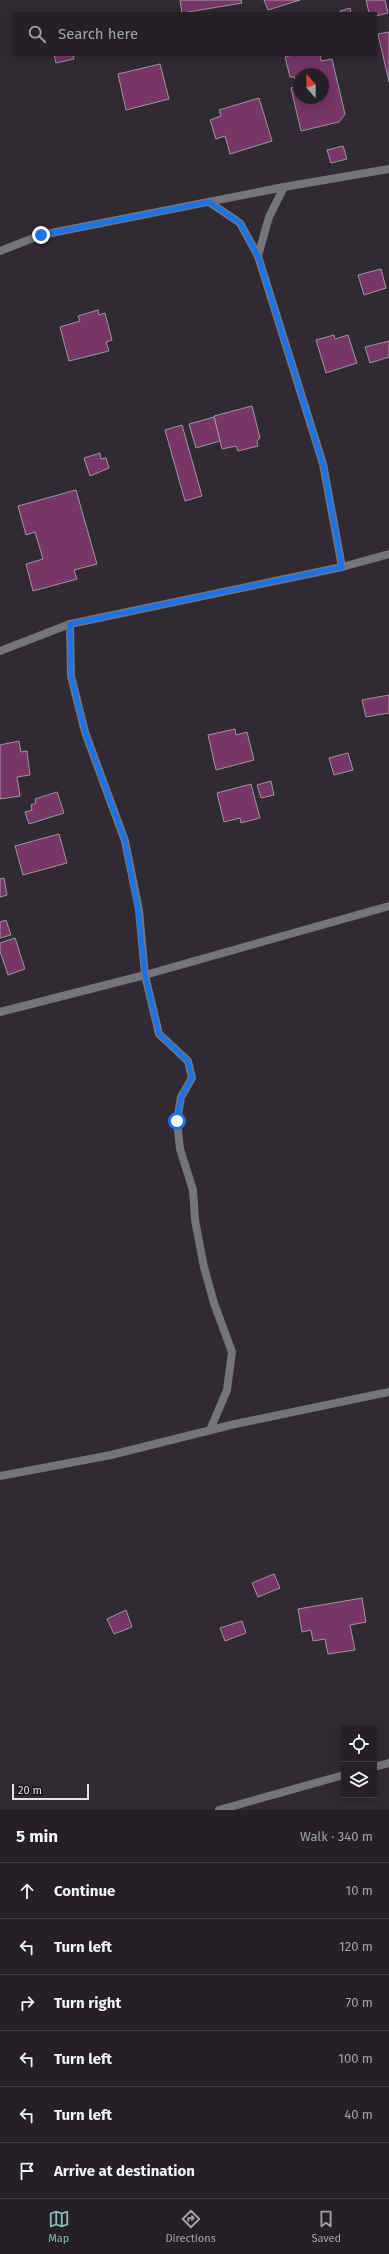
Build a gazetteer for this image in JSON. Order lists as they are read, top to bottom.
{
  "scale_bar": "20 m",
  "north": "top",
  "page": {
    "search": "Search here",
    "scale": "20 m",
    "heading": ["5 min", "Walk · 340 m"],
    "list": [
      ["Continue", "10 m"],
      ["Turn left", "120 m"],
      ["Turn right", "70 m"],
      ["Turn left", "100 m"],
      ["Turn left", "40 m"],
      "Arrive at destination"
    ],
    "nav": ["Map", "Directions", "Saved"]
  }
}
